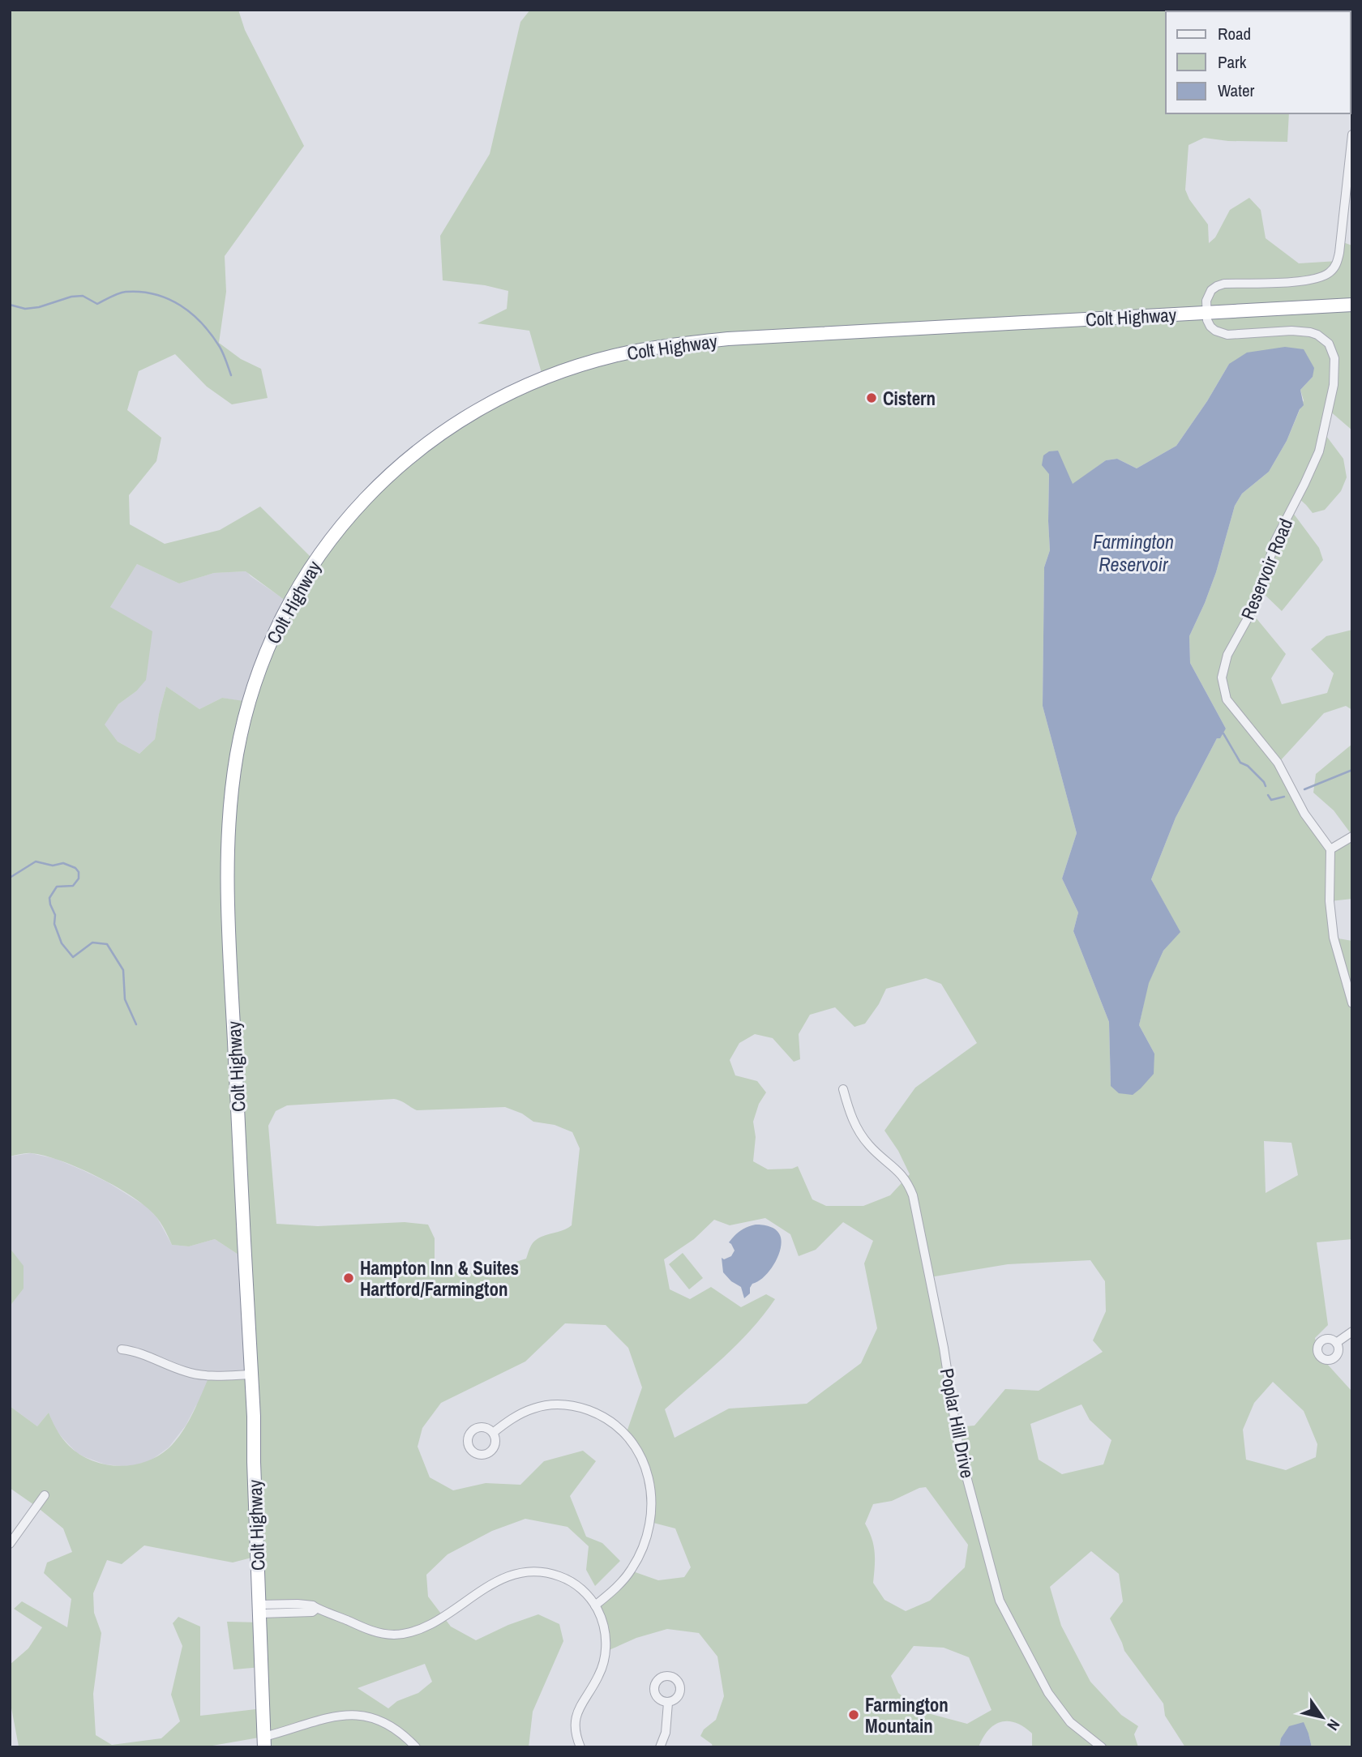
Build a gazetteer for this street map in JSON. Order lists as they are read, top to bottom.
{
  "streets": {
    "highway": ["Colt Highway"],
    "street": ["Reservoir Road", "Poplar Hill Drive"]
  },
  "crossings": [
    ["Colt Highway", "Reservoir Road"]
  ],
  "water": ["Farmington Reservoir"],
  "places": ["Cistern", "Hampton Inn & Suites Hartford/Farmington", "Farmington Mountain"],
  "legend": ["Road", "Park", "Water"],
  "north": "bottom right"
}
